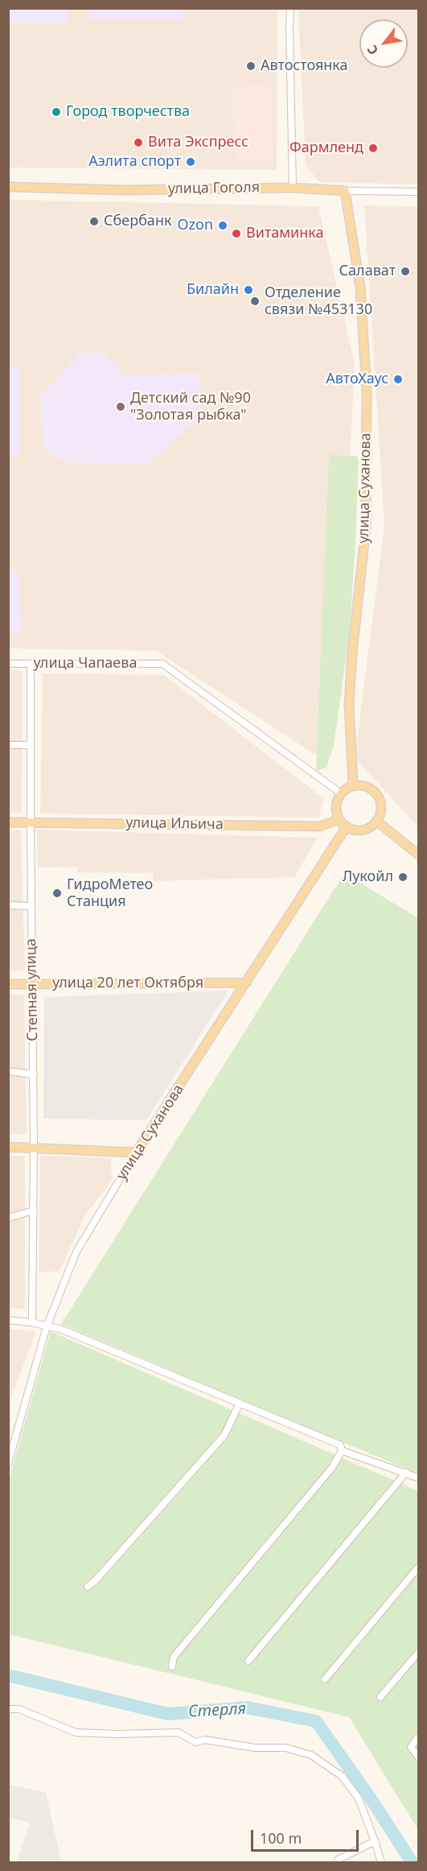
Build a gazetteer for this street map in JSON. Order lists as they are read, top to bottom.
{
  "streets": {
    "main road": [
      "улица Гоголя",
      "улица Суханова",
      "улица Ильича",
      "улица 20 лет Октября"
    ],
    "street": ["улица Чапаева", "Степная улица"]
  },
  "crossings": [
    ["улица Гоголя", "улица Суханова"],
    ["улица Суханова", "улица Чапаева"],
    ["улица Суханова", "улица Ильича"],
    ["улица Суханова", "улица 20 лет Октября"],
    ["улица Чапаева", "улица Ильича"],
    ["улица Чапаева", "Степная улица"],
    ["улица Ильича", "Степная улица"],
    ["улица 20 лет Октября", "Степная улица"]
  ],
  "water": ["Стерля"],
  "places": [
    "Автостоянка",
    "Город творчества",
    "Вита Экспресс",
    "Фармленд",
    "Аэлита спорт",
    "Сбербанк",
    "Ozon",
    "Витаминка",
    "Салават",
    "Билайн",
    "Отделение связи №453130",
    "АвтоХаус",
    "Детский сад №90 \"Золотая рыбка\"",
    "Лукойл",
    "ГидроМетео Станция"
  ],
  "scale_bar": "100 m",
  "north": "bottom left"
}
